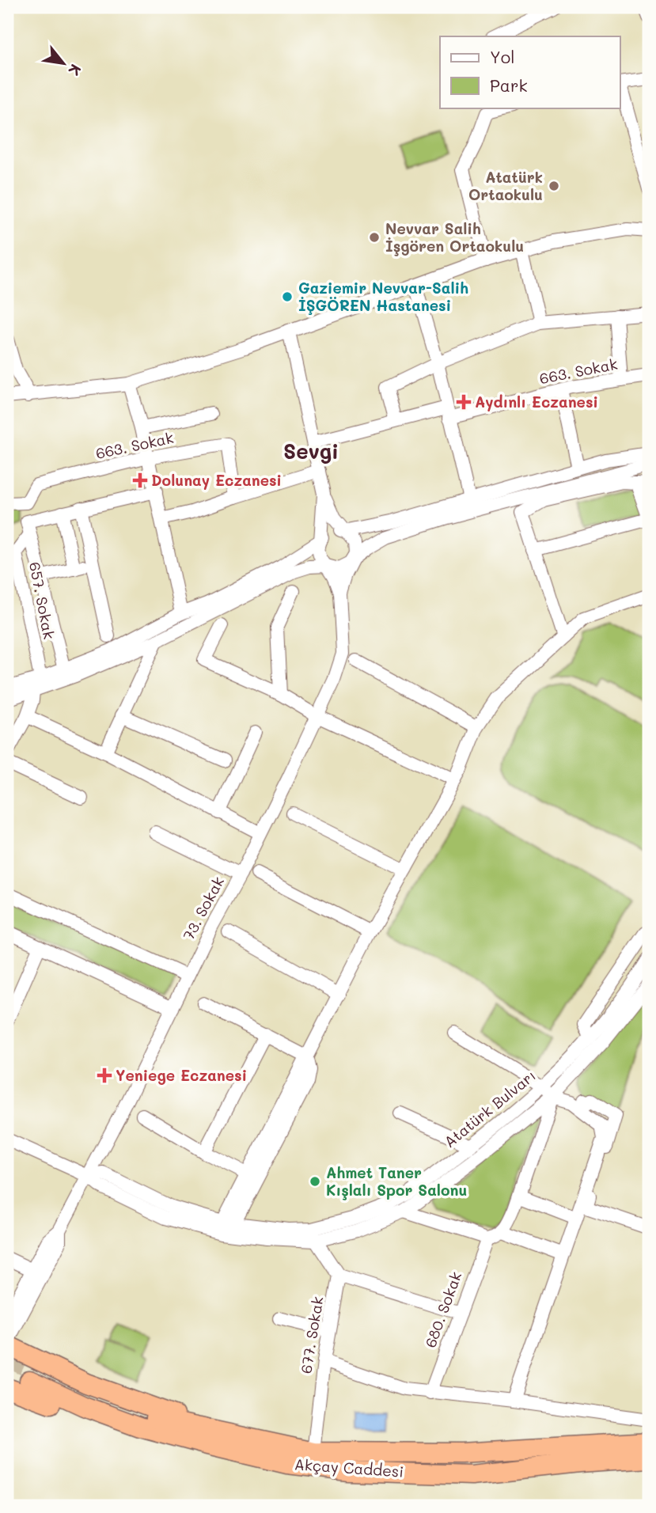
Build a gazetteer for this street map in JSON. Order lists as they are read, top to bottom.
{
  "streets": {
    "highway": ["Akçay Caddesi"],
    "street": [
      "663. Sokak",
      "657. Sokak",
      "73. Sokak",
      "Atatürk Bulvarı",
      "680. Sokak",
      "677. Sokak"
    ]
  },
  "crossings": [
    ["73. Sokak", "Atatürk Bulvarı"],
    ["677. Sokak", "Akçay Caddesi"]
  ],
  "districts": ["Sevgi"],
  "places": {
    "other": [
      "Atatürk Ortaokulu",
      "Nevvar Salih İşgören Ortaokulu",
      "Gaziemir Nevvar-Salih İŞGÖREN Hastanesi",
      "Ahmet Taner Kışlalı Spor Salonu"
    ],
    "health": ["Aydınlı Eczanesi", "Dolunay Eczanesi", "Yeniege Eczanesi"]
  },
  "legend": ["Yol", "Park"],
  "north": "bottom right"
}
